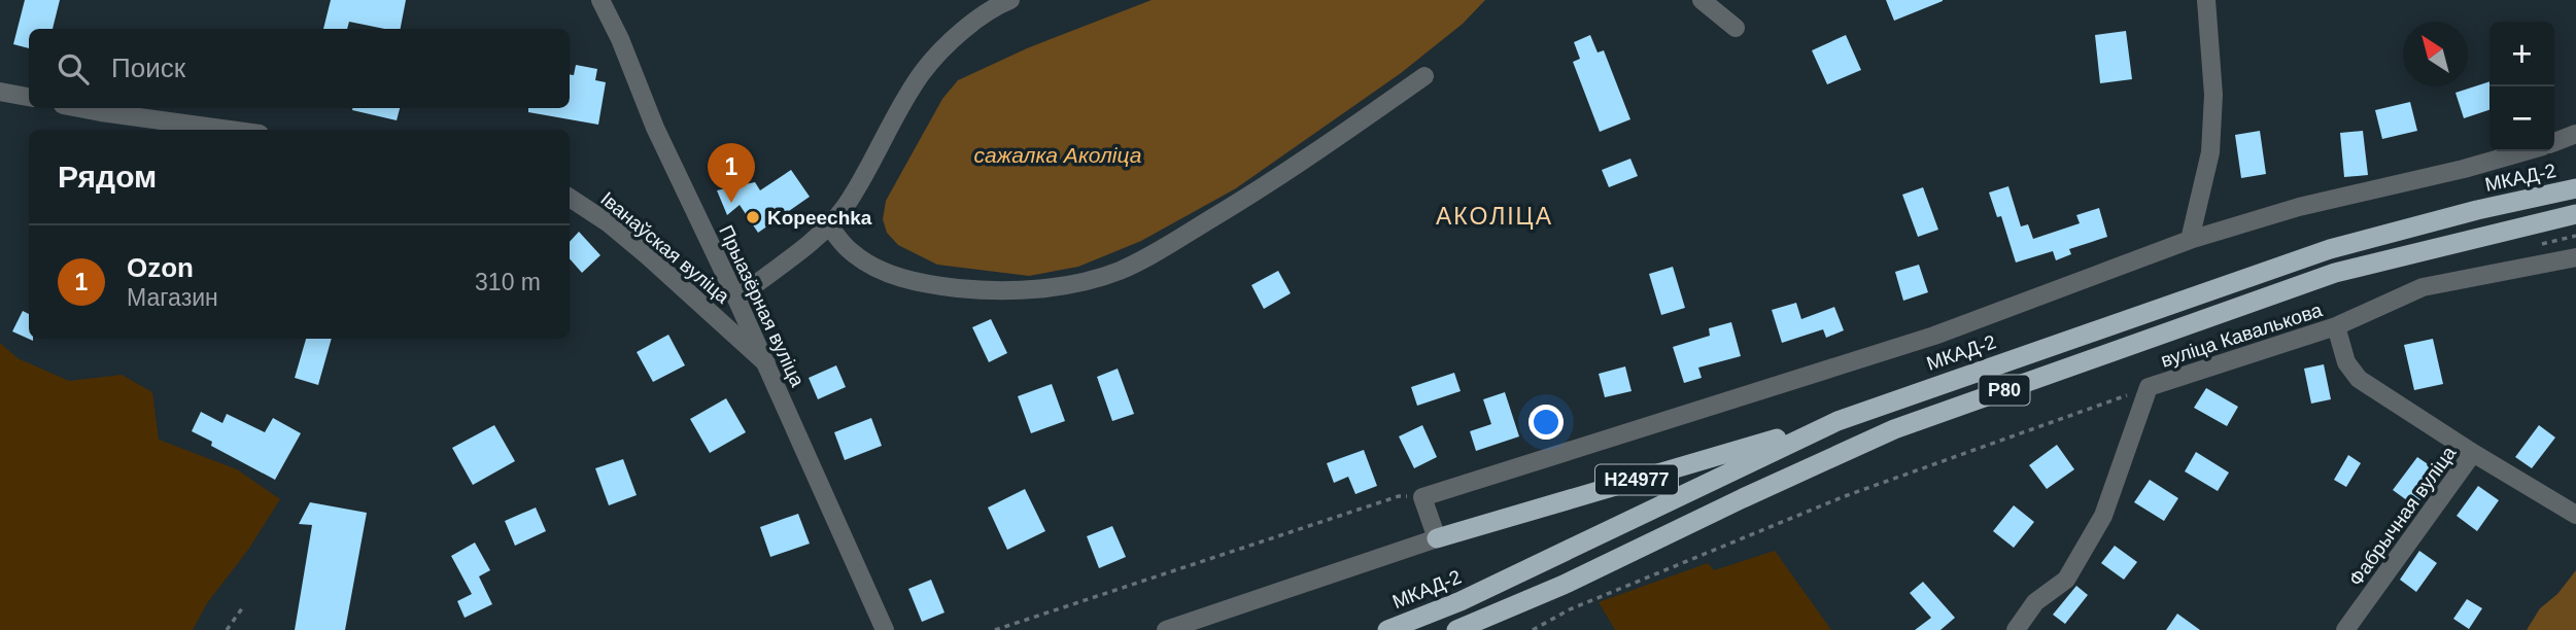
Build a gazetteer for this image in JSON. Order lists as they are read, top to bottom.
{
  "streets": {
    "highway": ["МКАД-2", "Р80", "Н24977"],
    "street": [
      "Іванаўская вуліца",
      "Прыазёрная вуліца",
      "вуліца Кавалькова",
      "Фабрычная вуліца"
    ]
  },
  "crossings": [
    ["МКАД-2", "Н24977"],
    ["Іванаўская вуліца", "Прыазёрная вуліца"]
  ],
  "districts": ["АКОЛІЦА"],
  "water": ["сажалка Аколіца"],
  "places": ["Kopeechka"],
  "north": "top left",
  "page": {
    "map_buttons": ["+", "−"],
    "search": "Поиск",
    "heading": "Рядом",
    "pins": "1",
    "list": [
      {
        "mark": "1",
        "name": "Ozon",
        "note": "Магазин",
        "value": "310 m"
      }
    ]
  }
}
